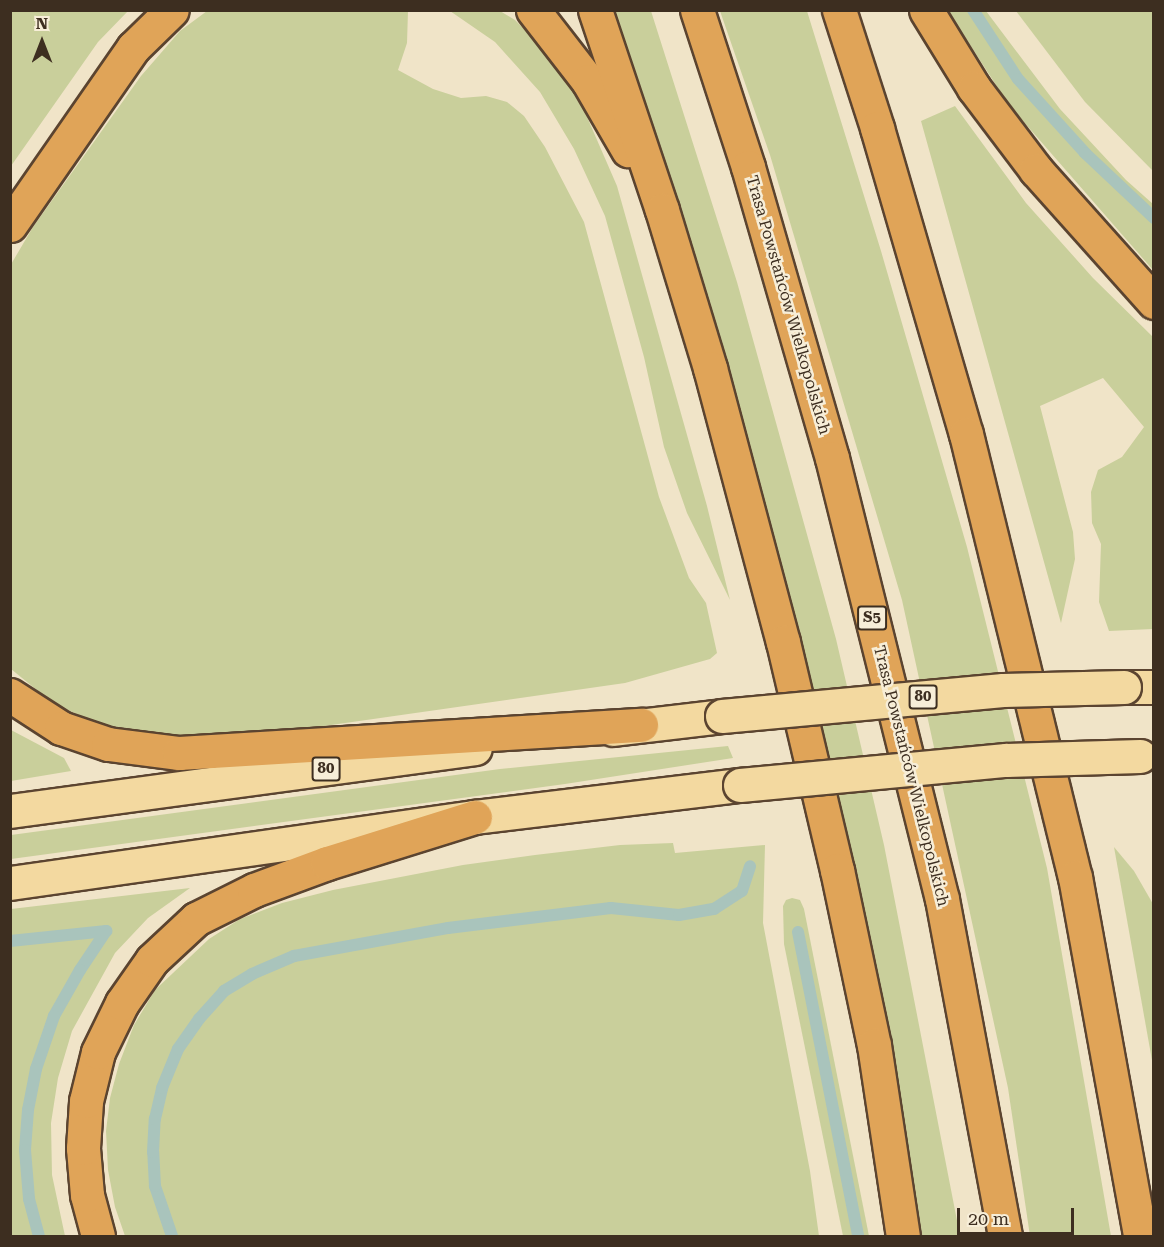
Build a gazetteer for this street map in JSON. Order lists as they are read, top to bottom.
{
  "streets": {
    "highway": ["Trasa Powstańców Wielkopolskich", "S5"],
    "main road": ["80"]
  },
  "scale_bar": "20 m",
  "north": "top"
}
